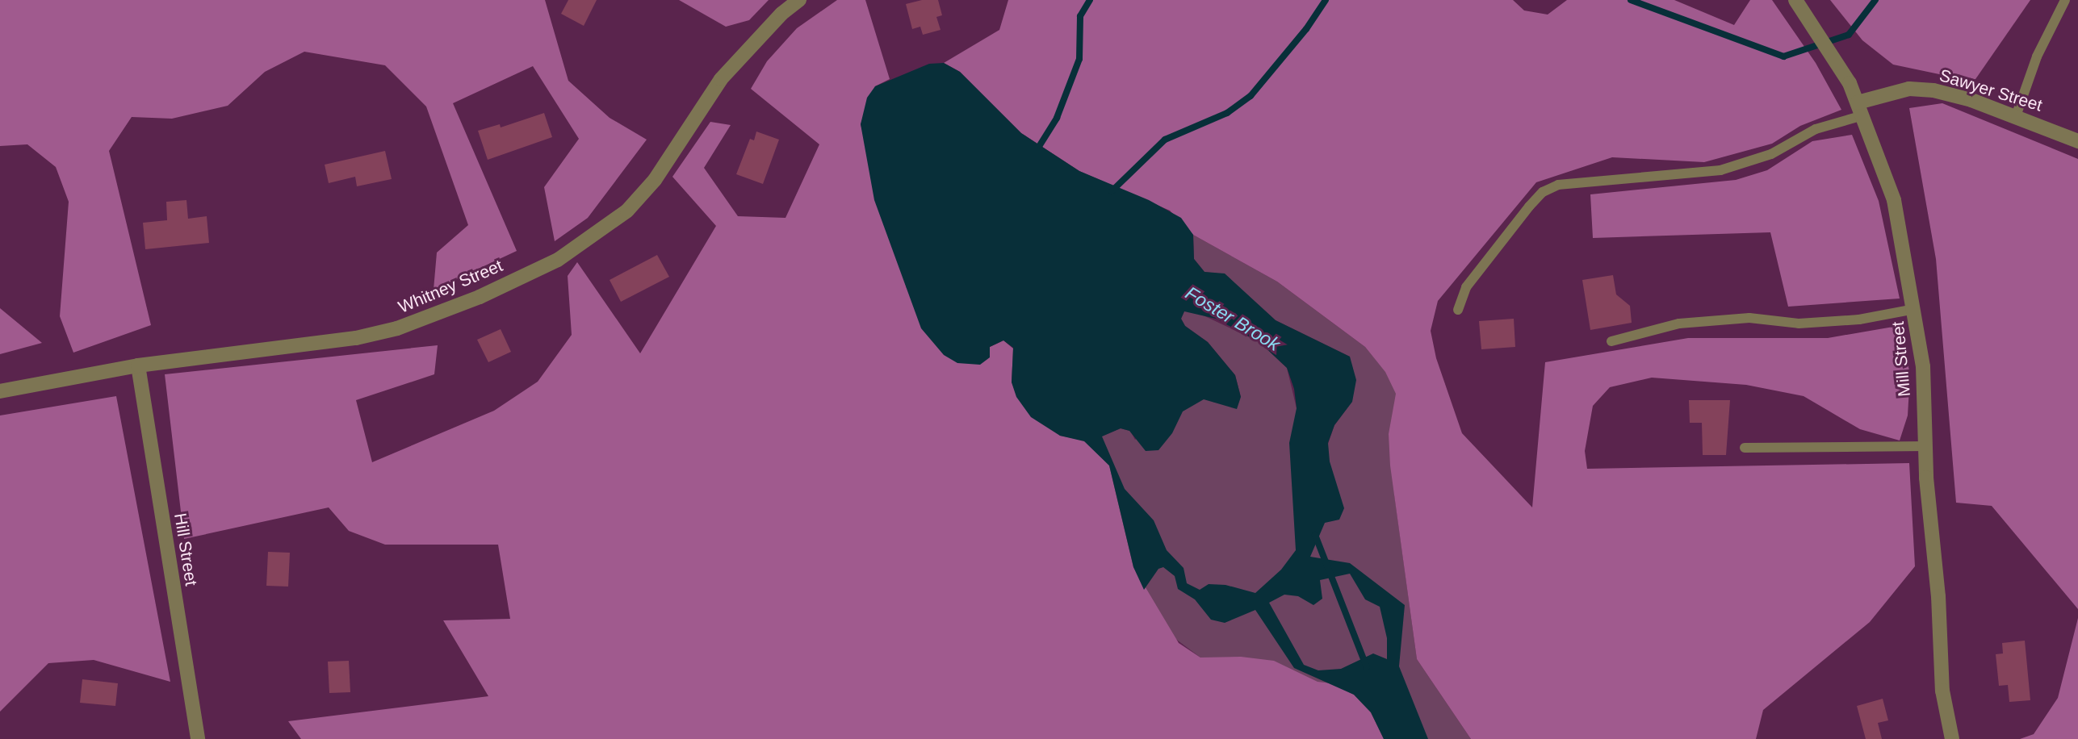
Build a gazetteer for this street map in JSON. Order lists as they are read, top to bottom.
{
  "streets": {
    "street": [
      "Sawyer Street",
      "Whitney Street",
      "Mill Street",
      "Hill Street"
    ]
  },
  "crossings": [
    ["Sawyer Street", "Mill Street"],
    ["Whitney Street", "Hill Street"]
  ],
  "water": ["Foster Brook"]
}
